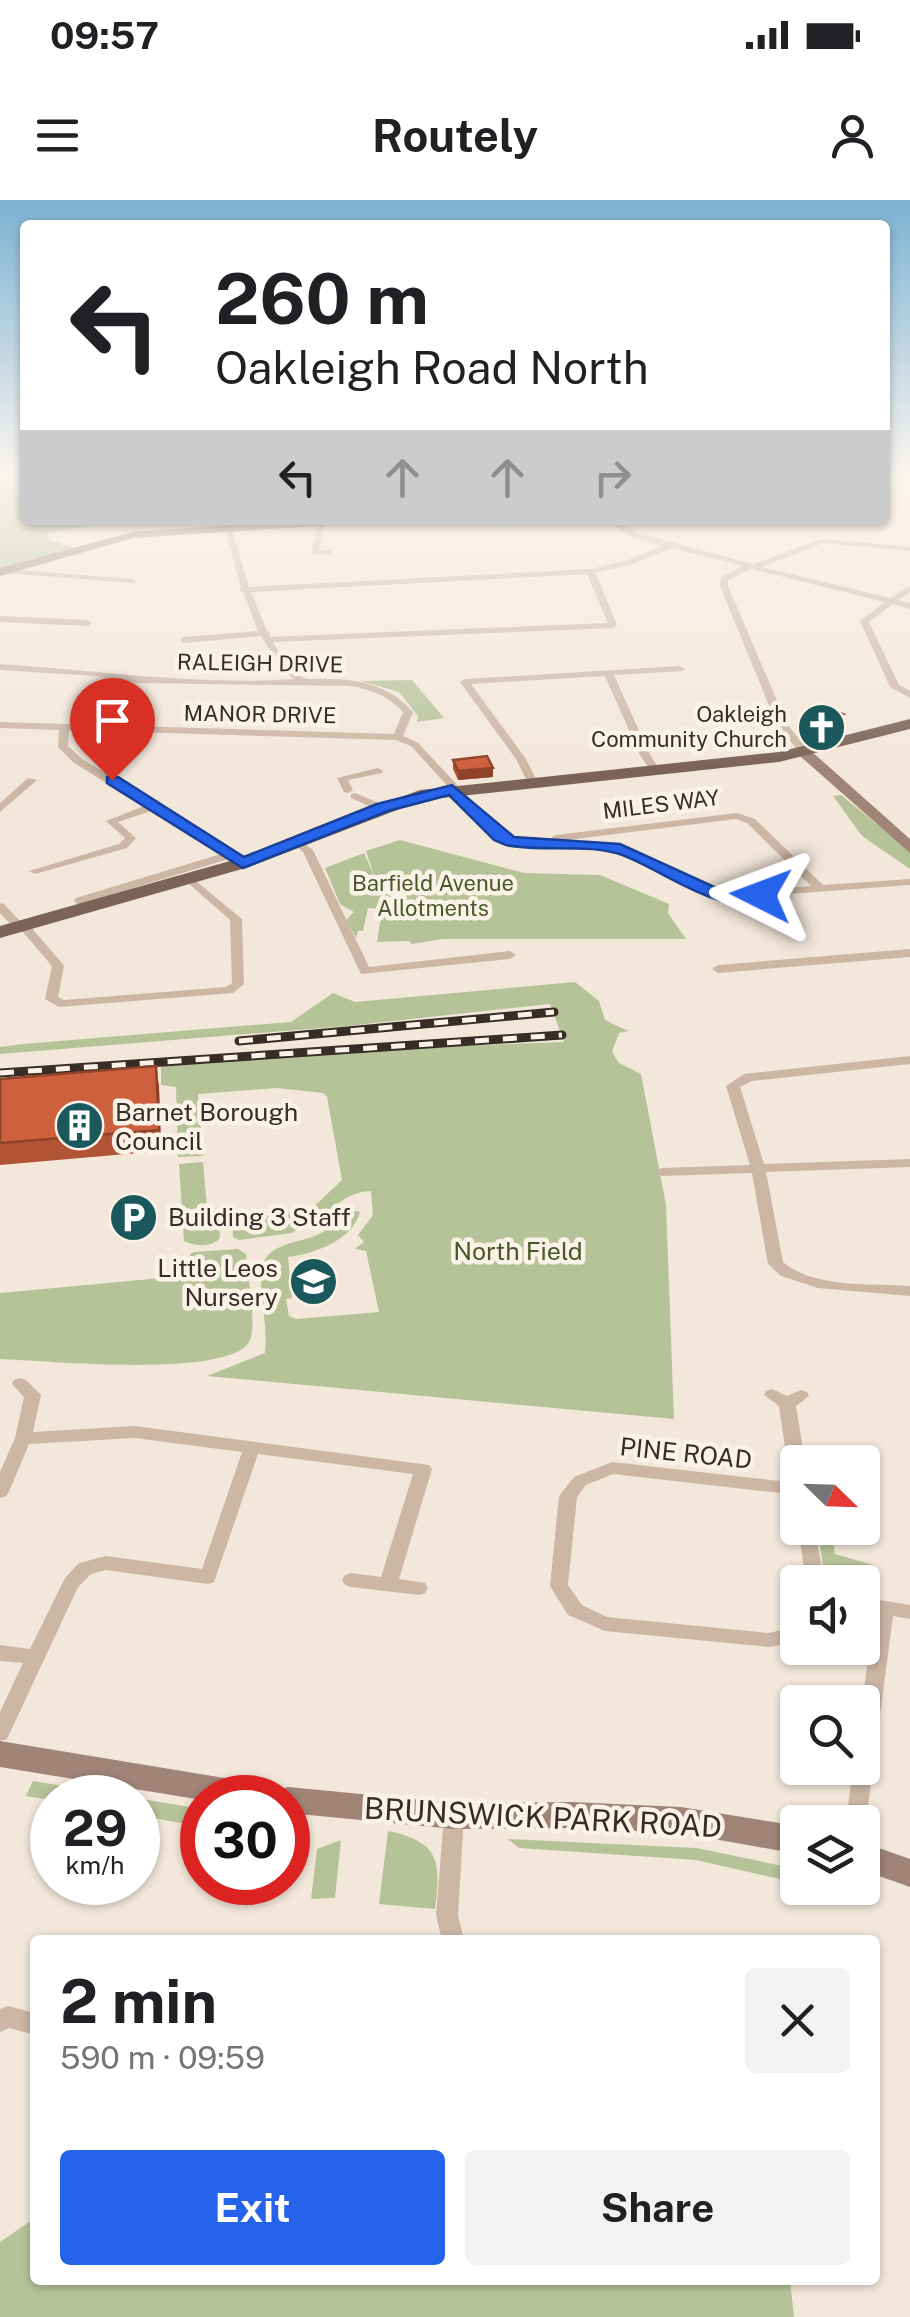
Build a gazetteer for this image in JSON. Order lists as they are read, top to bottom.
{
  "streets": {
    "main road": ["BRUNSWICK PARK ROAD"],
    "street": [
      "RALEIGH DRIVE",
      "MANOR DRIVE",
      "MILES WAY",
      "PINE ROAD"
    ]
  },
  "crossings": [
    ["RALEIGH DRIVE", "MANOR DRIVE"]
  ],
  "parks": ["Barfield Avenue Allotments", "North Field"],
  "places": {
    "church": ["Oakleigh Community Church"],
    "building": ["Barnet Borough Council"],
    "parking": ["Building 3 Staff"],
    "school or university": ["Little Leos Nursery"]
  },
  "north": "bottom right",
  "page": {
    "status": "09:57",
    "header": "Routely",
    "turn": ["260 m", "Oakleigh Road North"],
    "speed": "29 km/h",
    "limit": "30",
    "heading": ["2 min", "590 m · 09:59"],
    "buttons": ["Exit", "Share"]
  }
}
